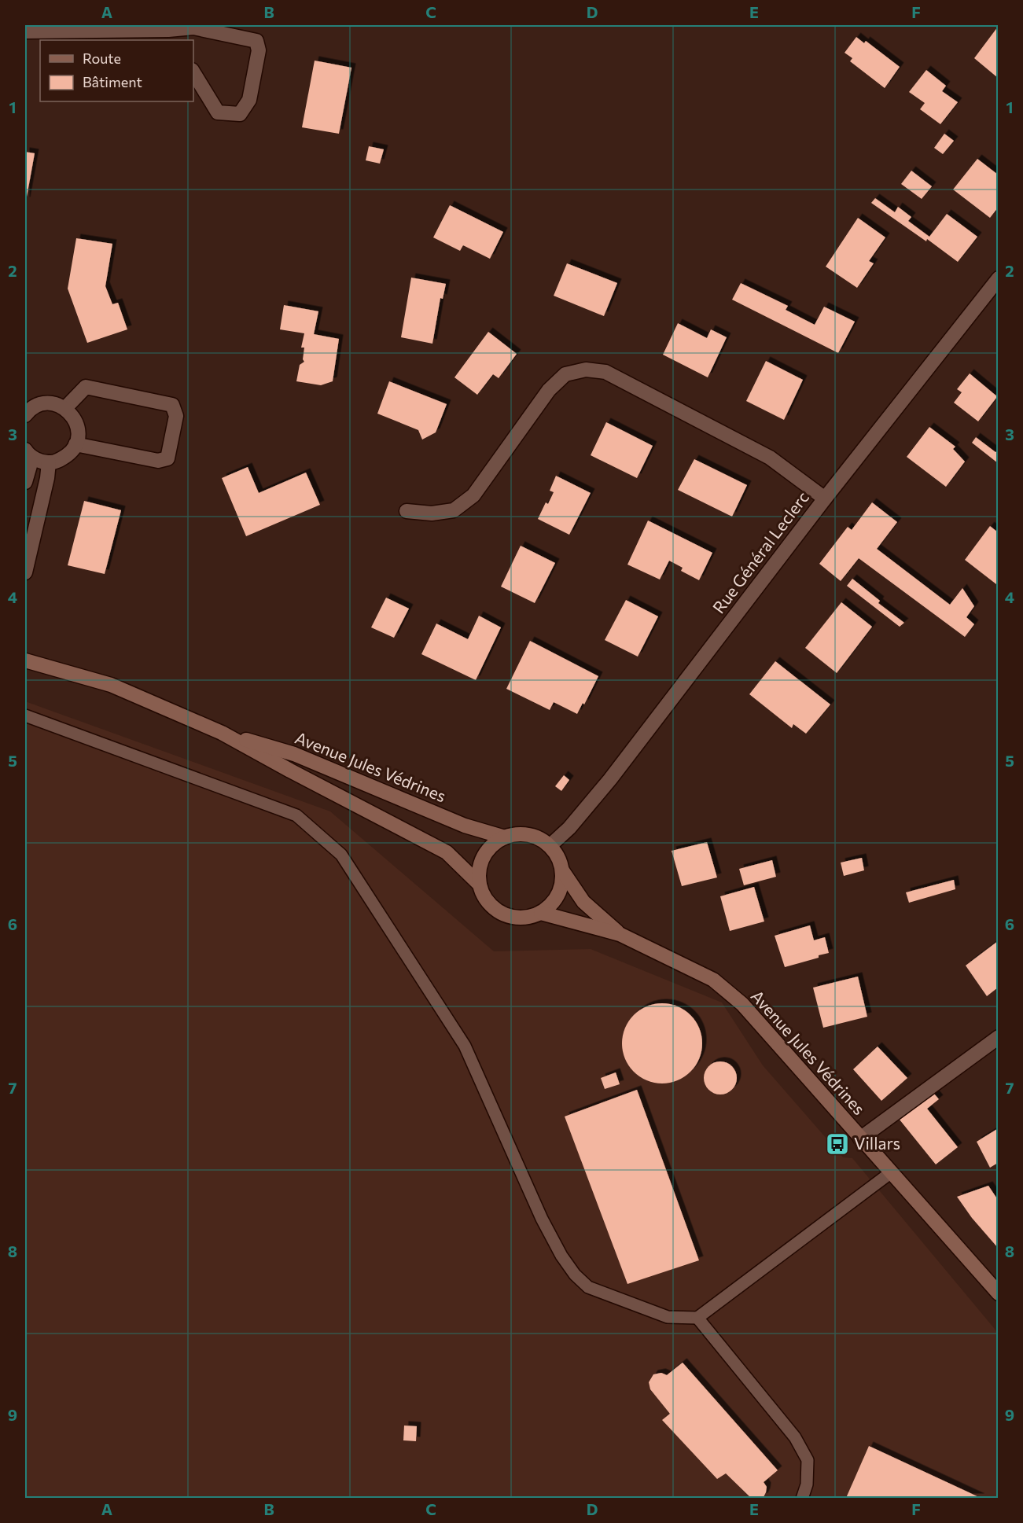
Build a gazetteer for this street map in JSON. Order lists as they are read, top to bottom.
{
  "streets": {
    "main road": ["Avenue Jules Védrines"],
    "street": ["Rue Général Leclerc"]
  },
  "crossings": [
    ["Rue Général Leclerc", "Avenue Jules Védrines"]
  ],
  "places": {
    "bus stop": ["Villars"]
  },
  "legend": ["Route", "Bâtiment"],
  "grid": {
    "columns": [
      "A",
      "B",
      "C",
      "D",
      "E",
      "F"
    ],
    "rows": [
      "1",
      "2",
      "3",
      "4",
      "5",
      "6",
      "7",
      "8",
      "9"
    ]
  }
}
